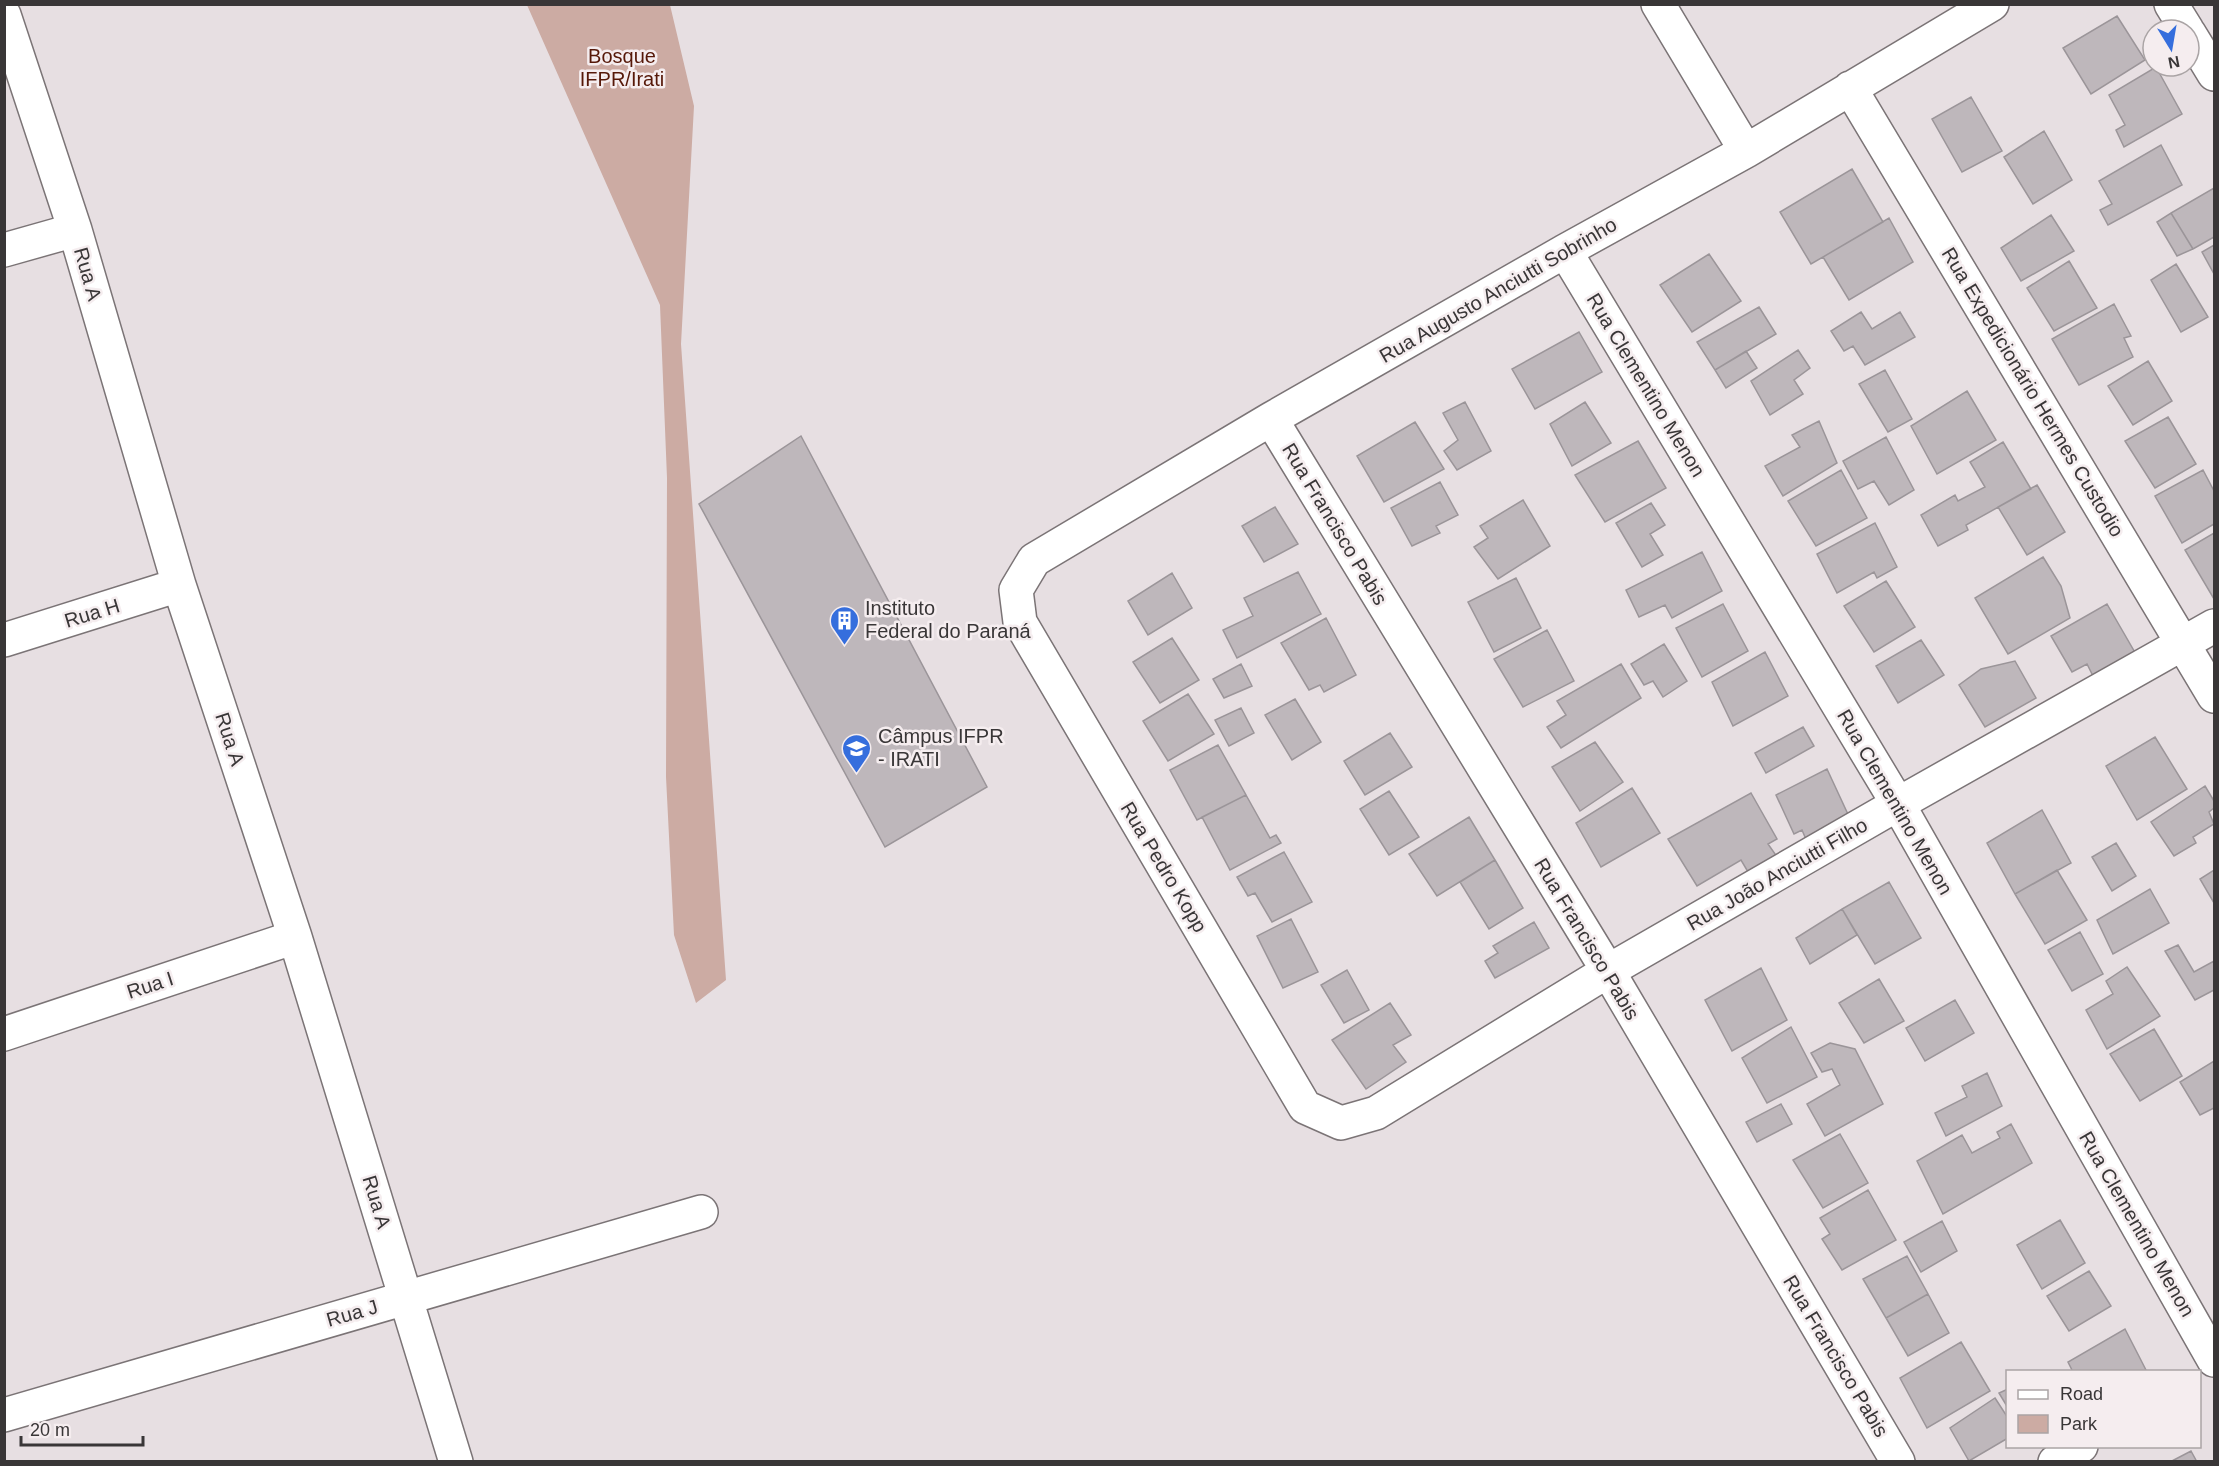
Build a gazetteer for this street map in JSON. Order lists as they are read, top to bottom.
{
  "streets": {
    "street": [
      "Rua A",
      "Rua Augusto Anciutti Sobrinho",
      "Rua Clementino Menon",
      "Rua Expedicionário Hermes Custodio",
      "Rua Francisco Pabis",
      "Rua H",
      "Rua Pedro Kopp",
      "Rua João Anciutti Filho",
      "Rua I",
      "Rua J"
    ]
  },
  "crossings": [
    ["Rua A", "Rua H"],
    ["Rua A", "Rua I"],
    ["Rua A", "Rua J"],
    ["Rua Augusto Anciutti Sobrinho", "Rua Clementino Menon"],
    ["Rua Augusto Anciutti Sobrinho", "Rua Expedicionário Hermes Custodio"],
    ["Rua Augusto Anciutti Sobrinho", "Rua Francisco Pabis"],
    ["Rua Augusto Anciutti Sobrinho", "Rua Pedro Kopp"],
    ["Rua Clementino Menon", "Rua João Anciutti Filho"],
    ["Rua Expedicionário Hermes Custodio", "Rua João Anciutti Filho"],
    ["Rua Francisco Pabis", "Rua João Anciutti Filho"],
    ["Rua Pedro Kopp", "Rua João Anciutti Filho"]
  ],
  "parks": ["Bosque IFPR/Irati"],
  "places": {
    "building": ["Instituto Federal do Paraná"],
    "school or university": ["Câmpus IFPR - IRATI"]
  },
  "legend": ["Road", "Park"],
  "scale_bar": "20 m",
  "north": "bottom"
}
